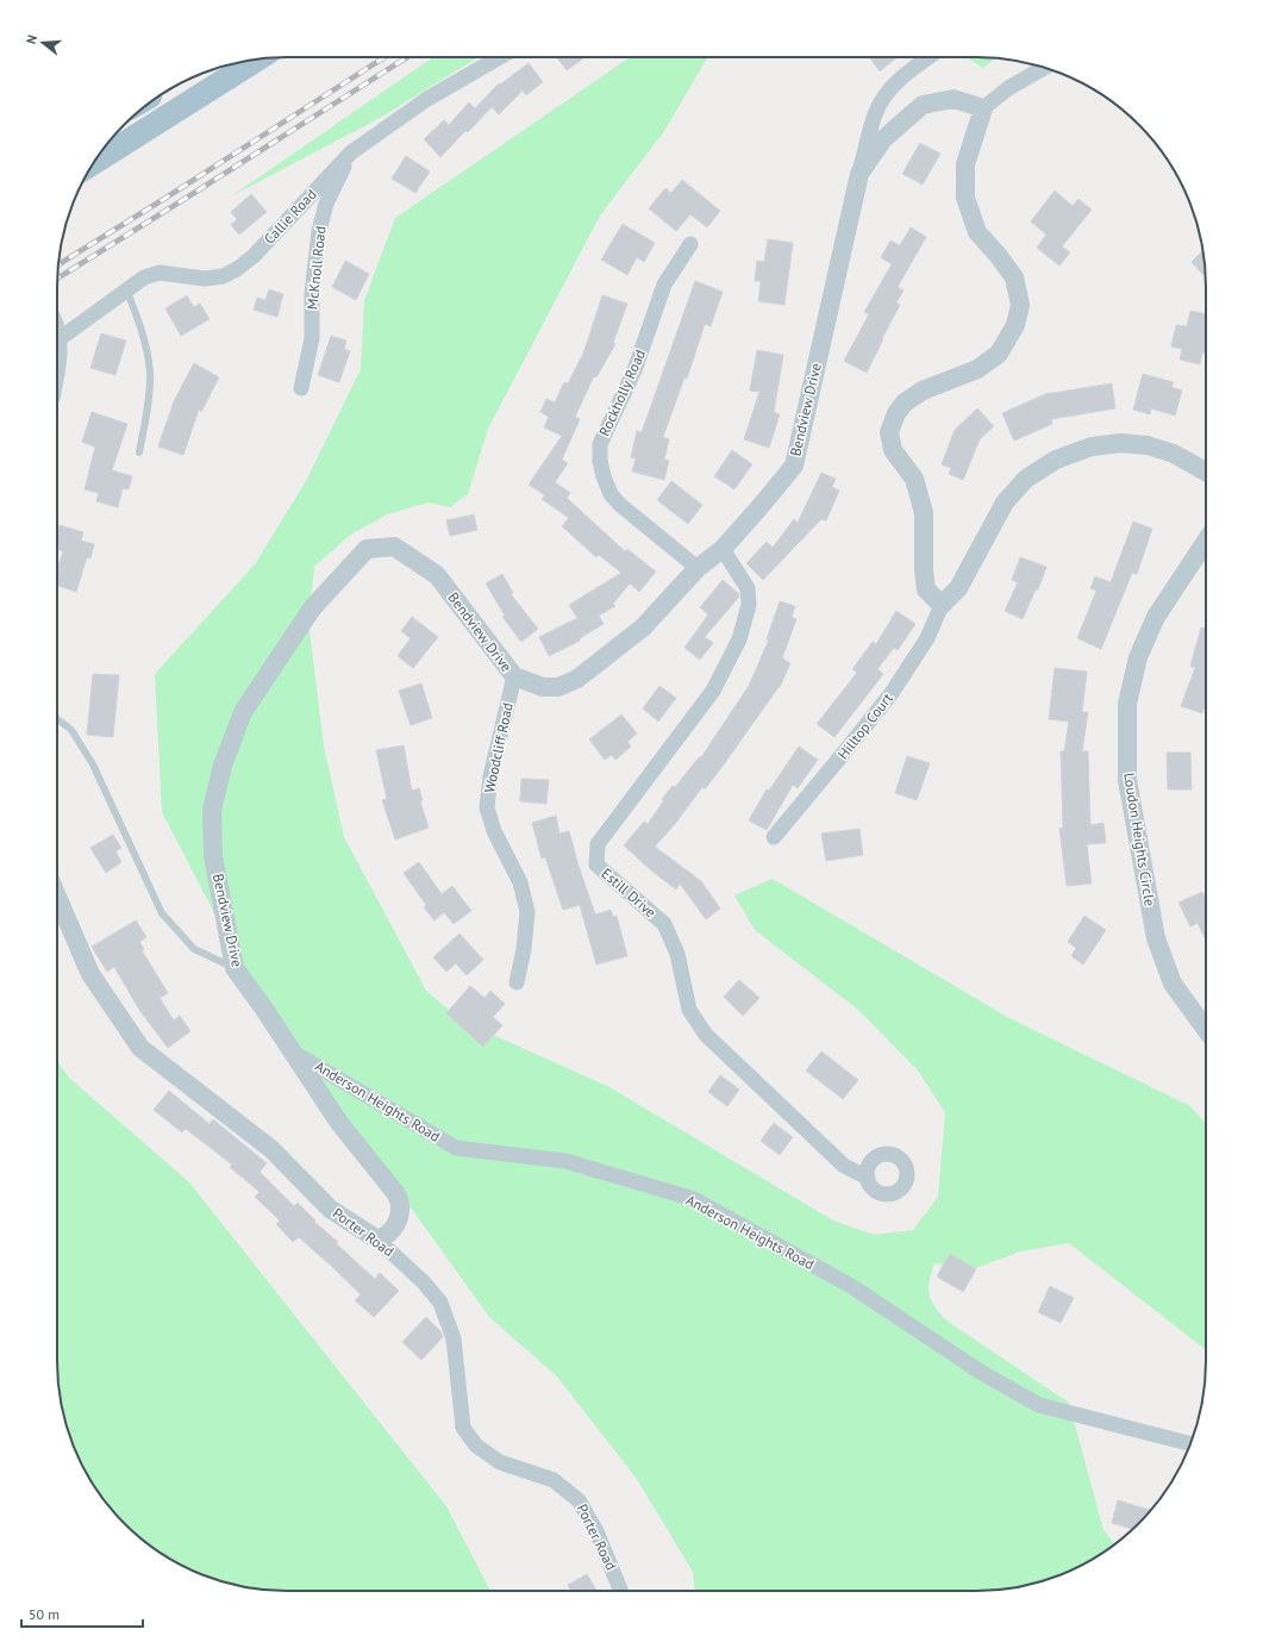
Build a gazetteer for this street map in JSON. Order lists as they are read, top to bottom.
{
  "streets": {
    "street": [
      "Callie Road",
      "McKnoll Road",
      "Rockholly Road",
      "Bendview Drive",
      "Hilltop Court",
      "Woodcliff Road",
      "Loudon Heights Circle",
      "Estill Drive",
      "Anderson Heights Road",
      "Porter Road"
    ]
  },
  "crossings": [
    ["Callie Road", "McKnoll Road"],
    ["Rockholly Road", "Bendview Drive"],
    ["Bendview Drive", "Woodcliff Road"],
    ["Bendview Drive", "Estill Drive"],
    ["Bendview Drive", "Anderson Heights Road"],
    ["Bendview Drive", "Porter Road"]
  ],
  "scale_bar": "50 m",
  "north": "left"
}
